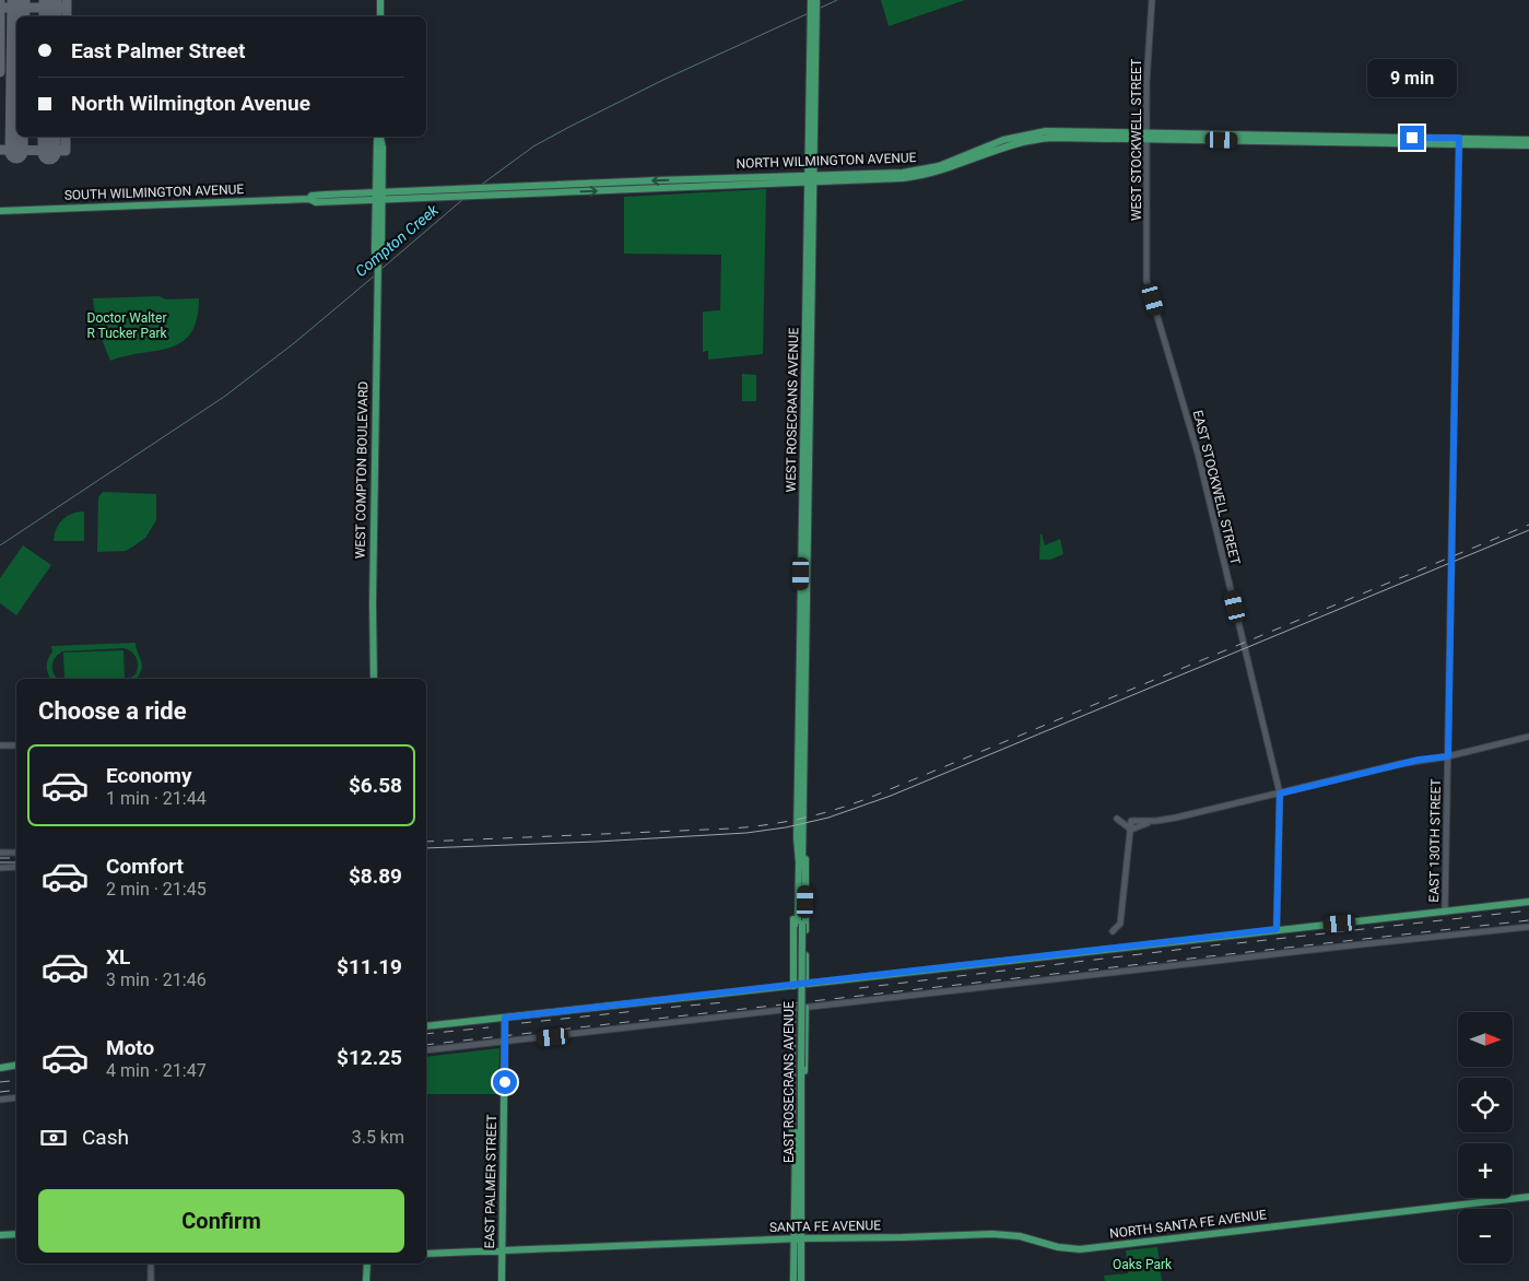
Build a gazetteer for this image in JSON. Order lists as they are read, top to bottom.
{
  "streets": {
    "main road": [
      "NORTH WILMINGTON AVENUE",
      "SOUTH WILMINGTON AVENUE",
      "WEST ROSECRANS AVENUE",
      "WEST COMPTON BOULEVARD",
      "EAST ROSECRANS AVENUE",
      "EAST PALMER STREET",
      "NORTH SANTA FE AVENUE",
      "SANTA FE AVENUE"
    ],
    "street": ["WEST STOCKWELL STREET", "EAST STOCKWELL STREET", "EAST 130TH STREET"]
  },
  "crossings": [
    ["WEST STOCKWELL STREET", "NORTH WILMINGTON AVENUE"],
    ["WEST STOCKWELL STREET", "EAST STOCKWELL STREET"],
    ["NORTH WILMINGTON AVENUE", "SOUTH WILMINGTON AVENUE"],
    ["NORTH WILMINGTON AVENUE", "WEST ROSECRANS AVENUE"],
    ["NORTH WILMINGTON AVENUE", "WEST COMPTON BOULEVARD"],
    ["NORTH WILMINGTON AVENUE", "EAST 130TH STREET"],
    ["SOUTH WILMINGTON AVENUE", "WEST COMPTON BOULEVARD"],
    ["WEST ROSECRANS AVENUE", "EAST ROSECRANS AVENUE"],
    ["EAST ROSECRANS AVENUE", "SANTA FE AVENUE"],
    ["EAST PALMER STREET", "SANTA FE AVENUE"],
    ["NORTH SANTA FE AVENUE", "SANTA FE AVENUE"]
  ],
  "water": ["Compton Creek"],
  "parks": ["Doctor Walter R Tucker Park", "Oaks Park"],
  "north": "right",
  "page": {
    "banner": ["East Palmer Street", "North Wilmington Avenue"],
    "bubble": "9 min",
    "heading": "Choose a ride",
    "list": [
      {
        "name": "Economy",
        "note": "1 min · 21:44",
        "value": "$6.58"
      },
      {
        "name": "Comfort",
        "note": "2 min · 21:45",
        "value": "$8.89"
      },
      {
        "name": "XL",
        "note": "3 min · 21:46",
        "value": "$11.19"
      },
      {
        "name": "Moto",
        "note": "4 min · 21:47",
        "value": "$12.25"
      }
    ],
    "map_buttons": ["+", "−"],
    "pay": ["Cash", "3.5 km"],
    "buttons": "Confirm"
  }
}
